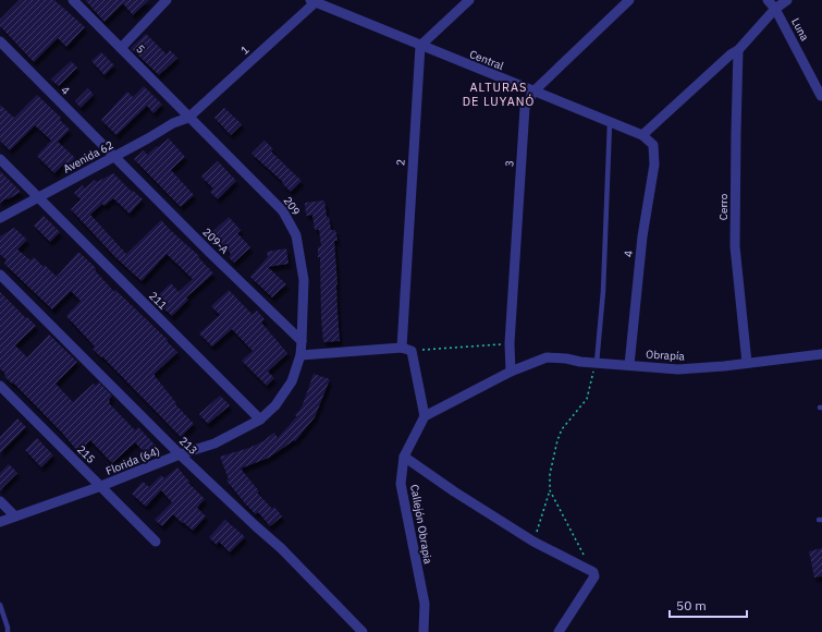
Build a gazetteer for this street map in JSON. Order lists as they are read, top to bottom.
{
  "streets": {
    "street": [
      "Luna",
      "5",
      "1",
      "Central",
      "4",
      "Avenida 62",
      "2",
      "3",
      "209",
      "Cerro",
      "209-A",
      "211",
      "Obrapía",
      "213",
      "215",
      "Florida (64)",
      "Callejón Obrapia"
    ]
  },
  "crossings": [
    ["5", "1"],
    ["5", "Avenida 62"],
    ["5", "209"],
    ["1", "Central"],
    ["1", "Avenida 62"],
    ["1", "209"],
    ["Central", "4"],
    ["Central", "2"],
    ["Central", "3"],
    ["4", "Avenida 62"],
    ["4", "209-A"],
    ["4", "Obrapía"],
    ["Avenida 62", "209"],
    ["Avenida 62", "209-A"],
    ["Avenida 62", "211"],
    ["2", "Callejón Obrapia"],
    ["3", "Obrapía"],
    ["209", "209-A"],
    ["209", "Florida (64)"],
    ["Cerro", "Obrapía"],
    ["209-A", "Florida (64)"],
    ["211", "Florida (64)"],
    ["213", "Florida (64)"],
    ["215", "Florida (64)"]
  ],
  "districts": ["ALTURAS DE LUYANÓ"],
  "scale_bar": "50 m"
}
